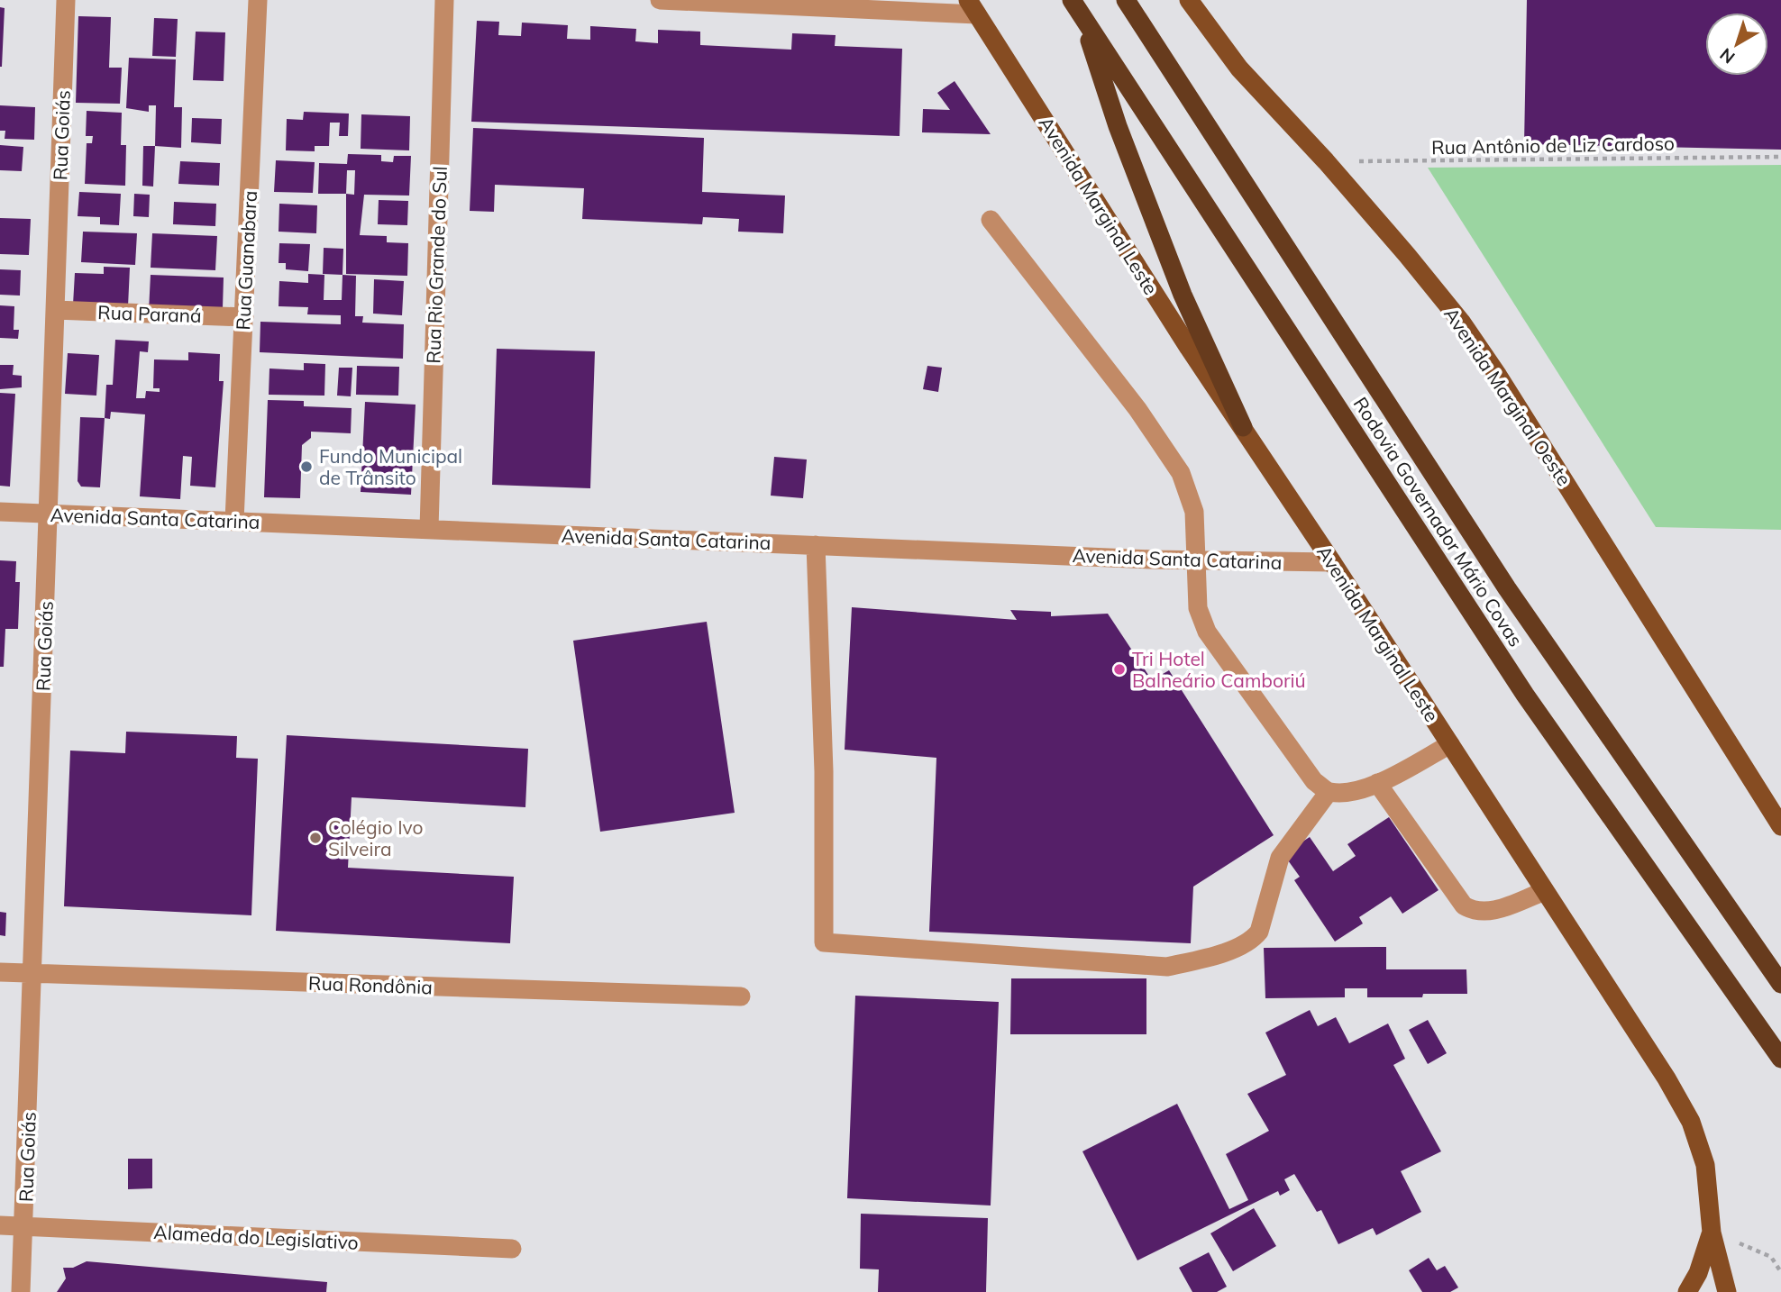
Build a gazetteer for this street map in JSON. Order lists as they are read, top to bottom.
{
  "streets": {
    "highway": ["Rodovia Governador Mário Covas"],
    "main road": ["Avenida Marginal Leste", "Avenida Marginal Oeste"],
    "street": [
      "Rua Goiás",
      "Rua Guanabara",
      "Rua Rio Grande do Sul",
      "Rua Paraná",
      "Avenida Santa Catarina",
      "Rua Rondônia",
      "Alameda do Legislativo"
    ],
    "path": ["Rua Antônio de Liz Cardoso"]
  },
  "crossings": [
    ["Rua Goiás", "Rua Paraná"],
    ["Rua Goiás", "Avenida Santa Catarina"],
    ["Rua Goiás", "Rua Rondônia"],
    ["Rua Goiás", "Alameda do Legislativo"],
    ["Rua Antônio de Liz Cardoso", "Avenida Marginal Oeste"],
    ["Avenida Marginal Leste", "Avenida Santa Catarina"],
    ["Rua Guanabara", "Rua Paraná"],
    ["Rua Guanabara", "Avenida Santa Catarina"],
    ["Rua Rio Grande do Sul", "Avenida Santa Catarina"]
  ],
  "places": ["Fundo Municipal de Trânsito", "Tri Hotel Balneário Camboriú", "Colégio Ivo Silveira"],
  "north": "bottom left"
}
